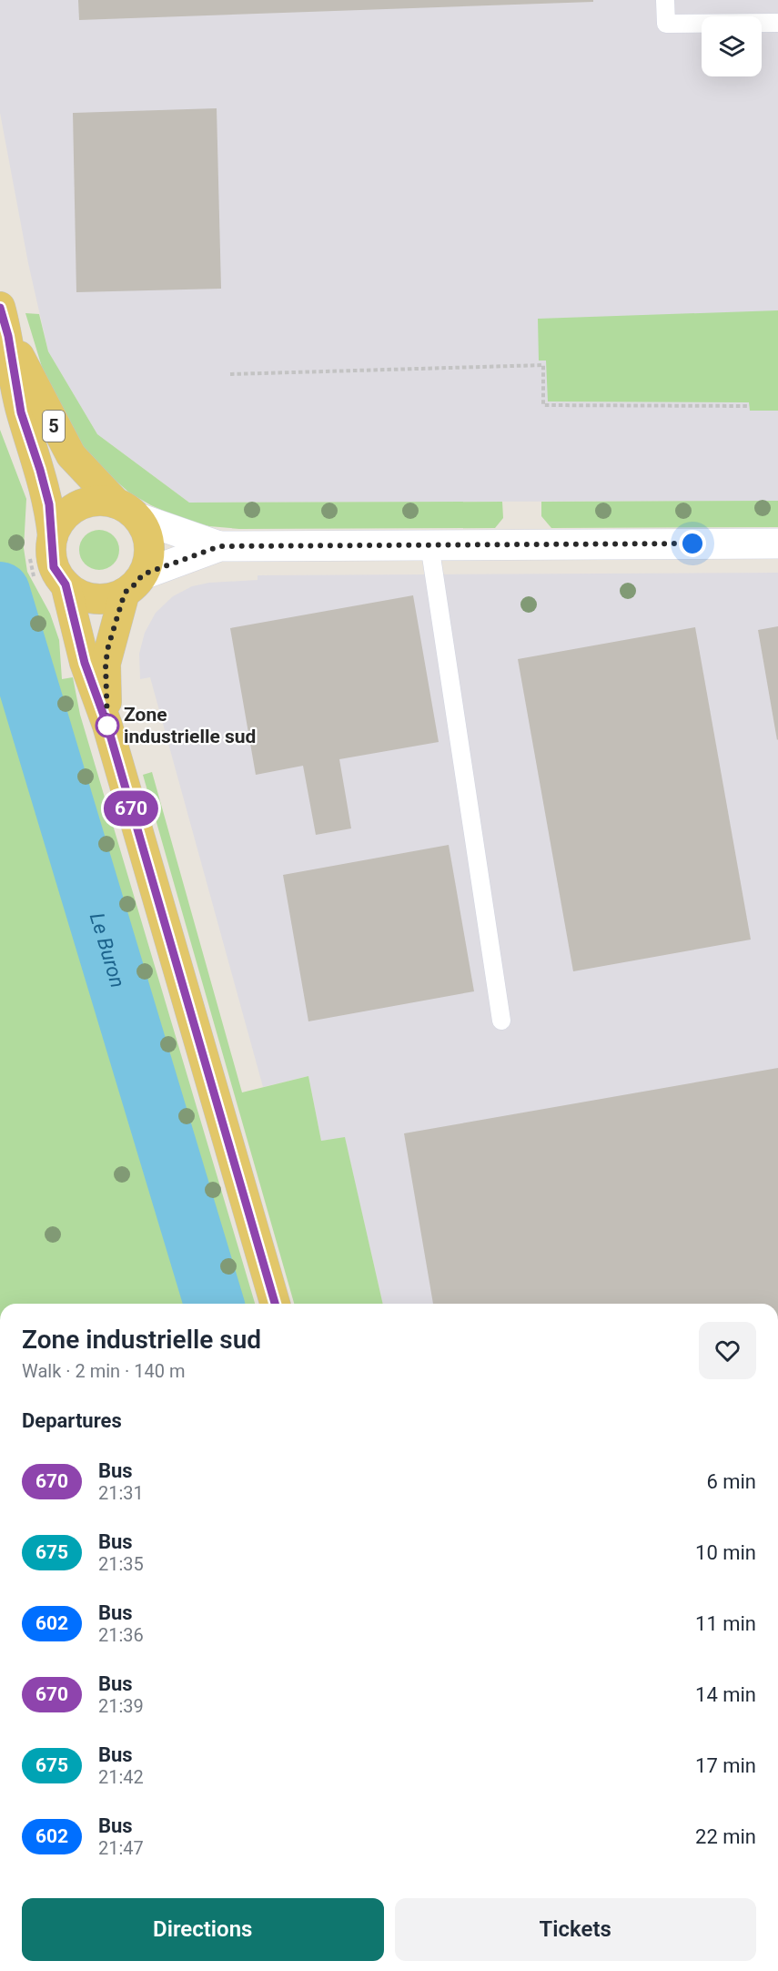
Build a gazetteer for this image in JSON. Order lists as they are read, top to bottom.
{
  "streets": {
    "main road": ["5"]
  },
  "water": ["Le Buron"],
  "places": ["Zone industrielle sud"],
  "lines": ["bus line 670"],
  "page": {
    "on_map": "670",
    "heading": [
      ["Zone industrielle sud", "Walk · 2 min · 140 m"],
      "Departures"
    ],
    "list": [
      {
        "mark": "670",
        "name": "Bus",
        "note": "21:31",
        "value": "6 min"
      },
      {
        "mark": "675",
        "name": "Bus",
        "note": "21:35",
        "value": "10 min"
      },
      {
        "mark": "602",
        "name": "Bus",
        "note": "21:36",
        "value": "11 min"
      },
      {
        "mark": "670",
        "name": "Bus",
        "note": "21:39",
        "value": "14 min"
      },
      {
        "mark": "675",
        "name": "Bus",
        "note": "21:42",
        "value": "17 min"
      },
      {
        "mark": "602",
        "name": "Bus",
        "note": "21:47",
        "value": "22 min"
      }
    ],
    "buttons": ["Directions", "Tickets"]
  }
}
